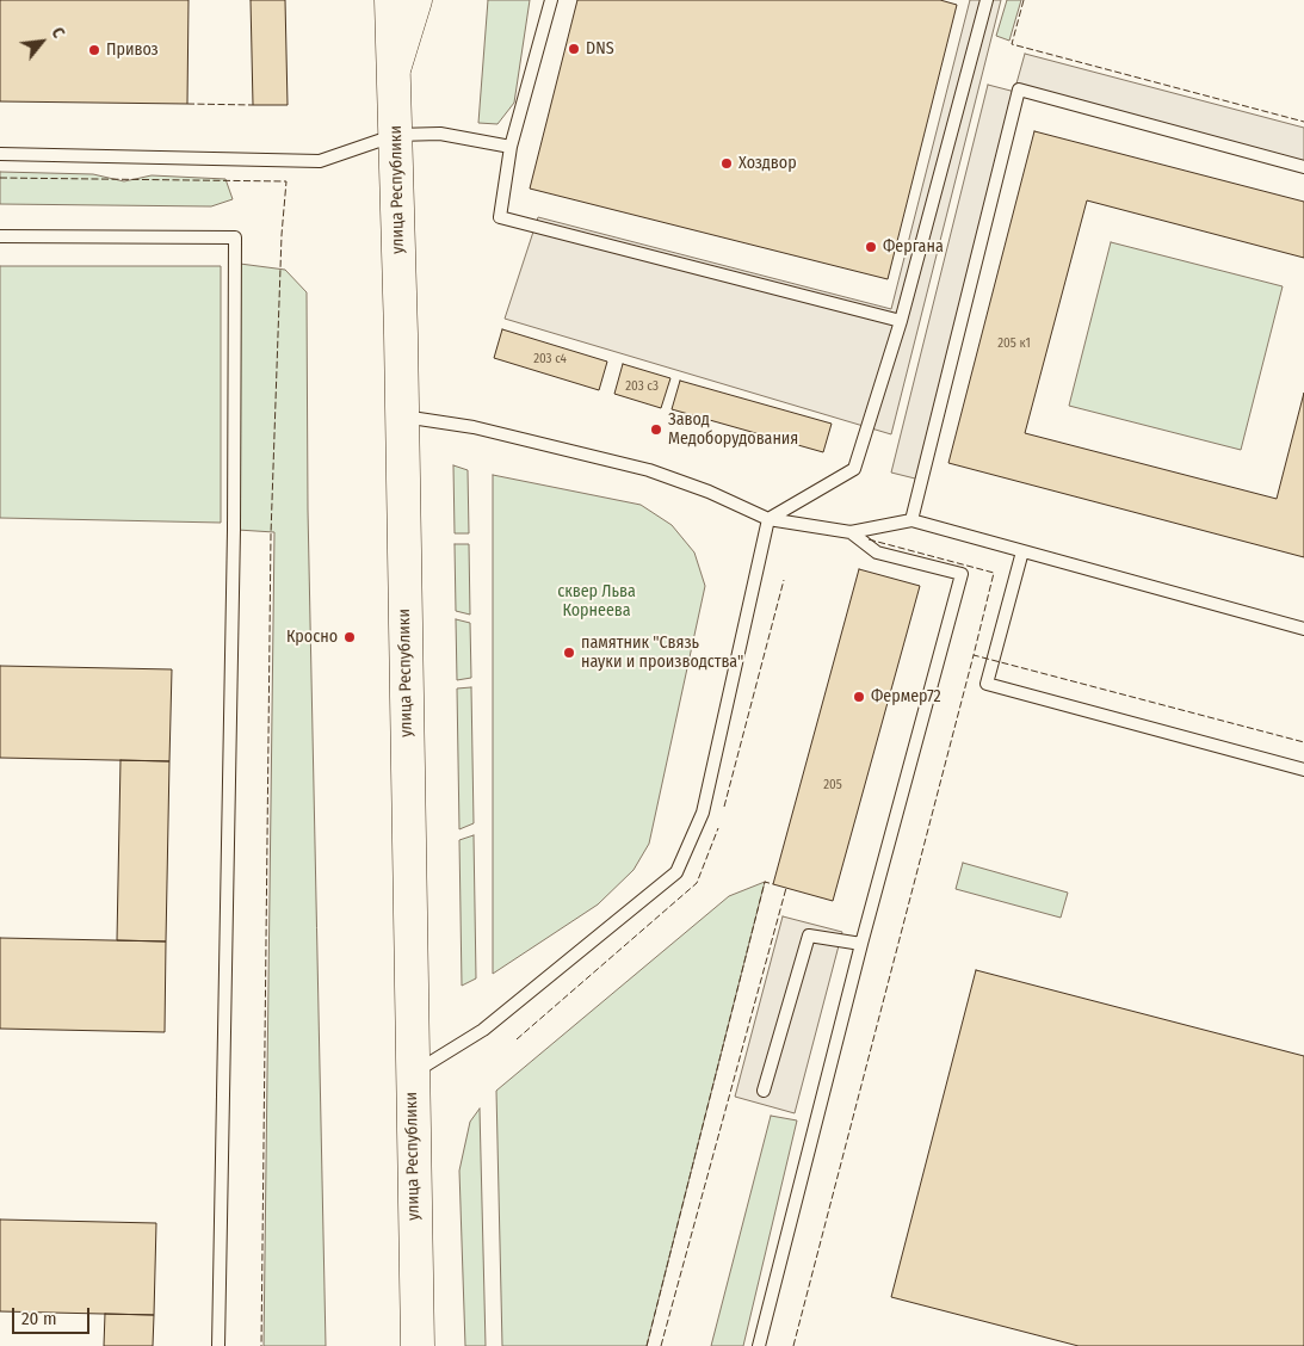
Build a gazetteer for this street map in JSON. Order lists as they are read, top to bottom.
{
  "streets": {
    "main road": ["улица Республики"]
  },
  "parks": ["сквер Льва Корнеева"],
  "places": [
    "DNS",
    "Привоз",
    "Хоздвор",
    "Фергана",
    "Завод Медоборудования",
    "Кросно",
    "памятник \"Связь науки и производства\"",
    "Фермер72"
  ],
  "house_numbers": [
    "205 к1",
    "203 c4",
    "203 c3",
    "205"
  ],
  "scale_bar": "20 m",
  "north": "top right"
}
